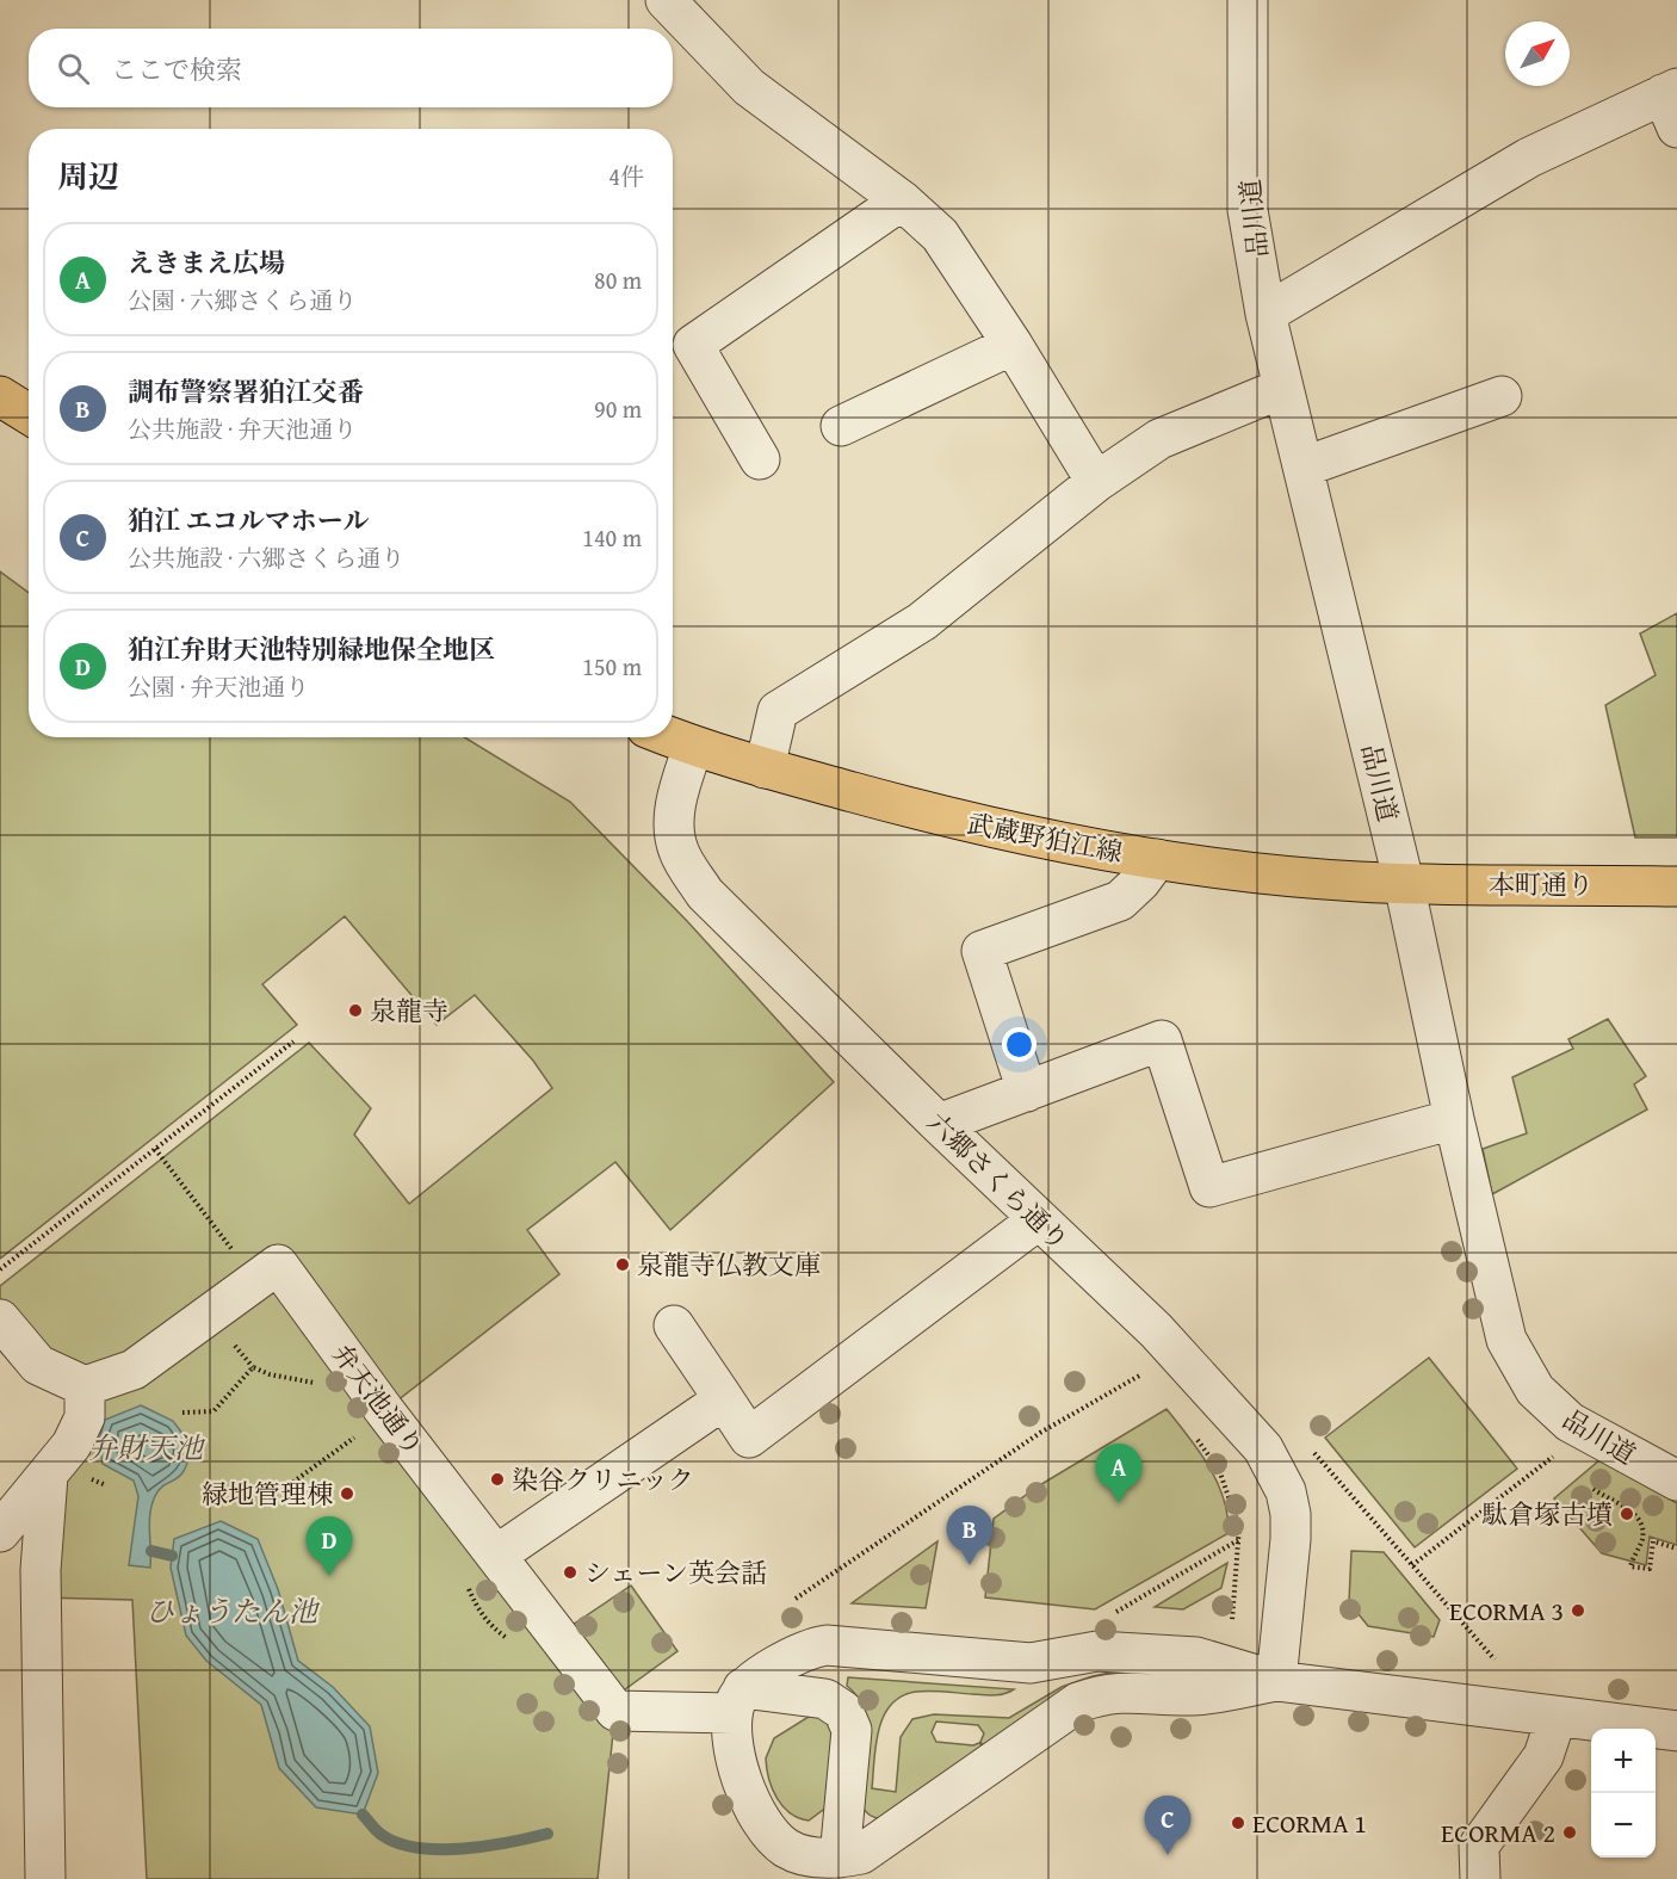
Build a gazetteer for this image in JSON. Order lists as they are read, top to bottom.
{
  "streets": {
    "main road": ["武蔵野狛江線", "本町通り"],
    "street": ["品川道", "六郷さくら通り", "弁天池通り"]
  },
  "crossings": [
    ["品川道", "武蔵野狛江線"],
    ["品川道", "本町通り"],
    ["武蔵野狛江線", "本町通り"],
    ["武蔵野狛江線", "六郷さくら通り"]
  ],
  "water": ["弁財天池", "ひょうたん池"],
  "places": [
    "泉龍寺",
    "泉龍寺仏教文庫",
    "染谷クリニック",
    "緑地管理棟",
    "駄倉塚古墳",
    "シェーン英会話",
    "ECORMA 3",
    "ECORMA 1",
    "ECORMA 2"
  ],
  "north": "top right",
  "page": {
    "search": "ここで検索",
    "heading": ["周辺", "4件"],
    "list": [
      {
        "mark": "A",
        "name": "えきまえ広場",
        "note": "公園 · 六郷さくら通り",
        "value": "80 m"
      },
      {
        "mark": "B",
        "name": "調布警察署狛江交番",
        "note": "公共施設 · 弁天池通り",
        "value": "90 m"
      },
      {
        "mark": "C",
        "name": "狛江 エコルマホール",
        "note": "公共施設 · 六郷さくら通り",
        "value": "140 m"
      },
      {
        "mark": "D",
        "name": "狛江弁財天池特別緑地保全地区",
        "note": "公園 · 弁天池通り",
        "value": "150 m"
      }
    ],
    "pins": [
      "A",
      "B",
      "D",
      "C"
    ],
    "map_buttons": ["+", "−"]
  }
}
